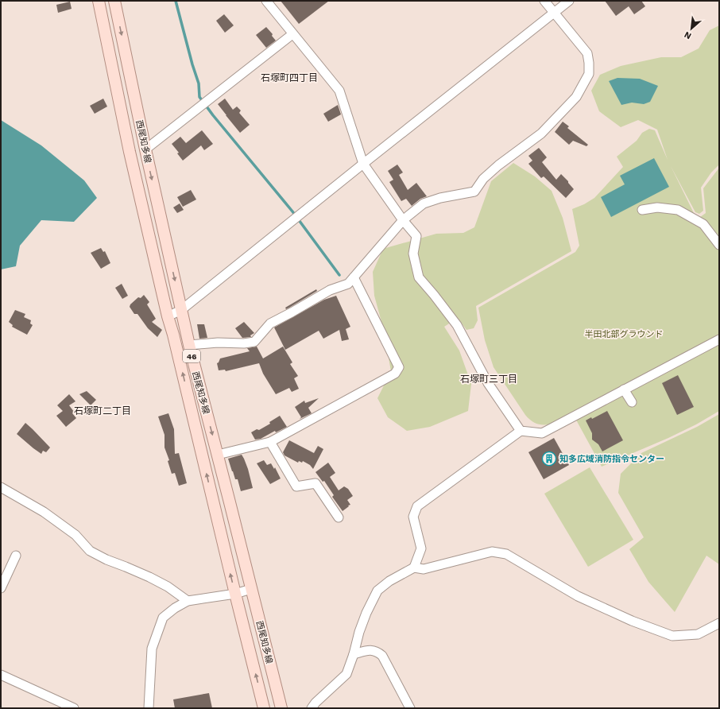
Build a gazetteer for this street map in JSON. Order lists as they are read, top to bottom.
{
  "streets": {
    "main road": ["西尾知多線", "46"]
  },
  "districts": ["石塚町四丁目", "石塚町三丁目", "石塚町二丁目"],
  "parks": ["半田北部グラウンド"],
  "places": {
    "building": ["知多広域消防指令センター"]
  },
  "north": "bottom left"
}
